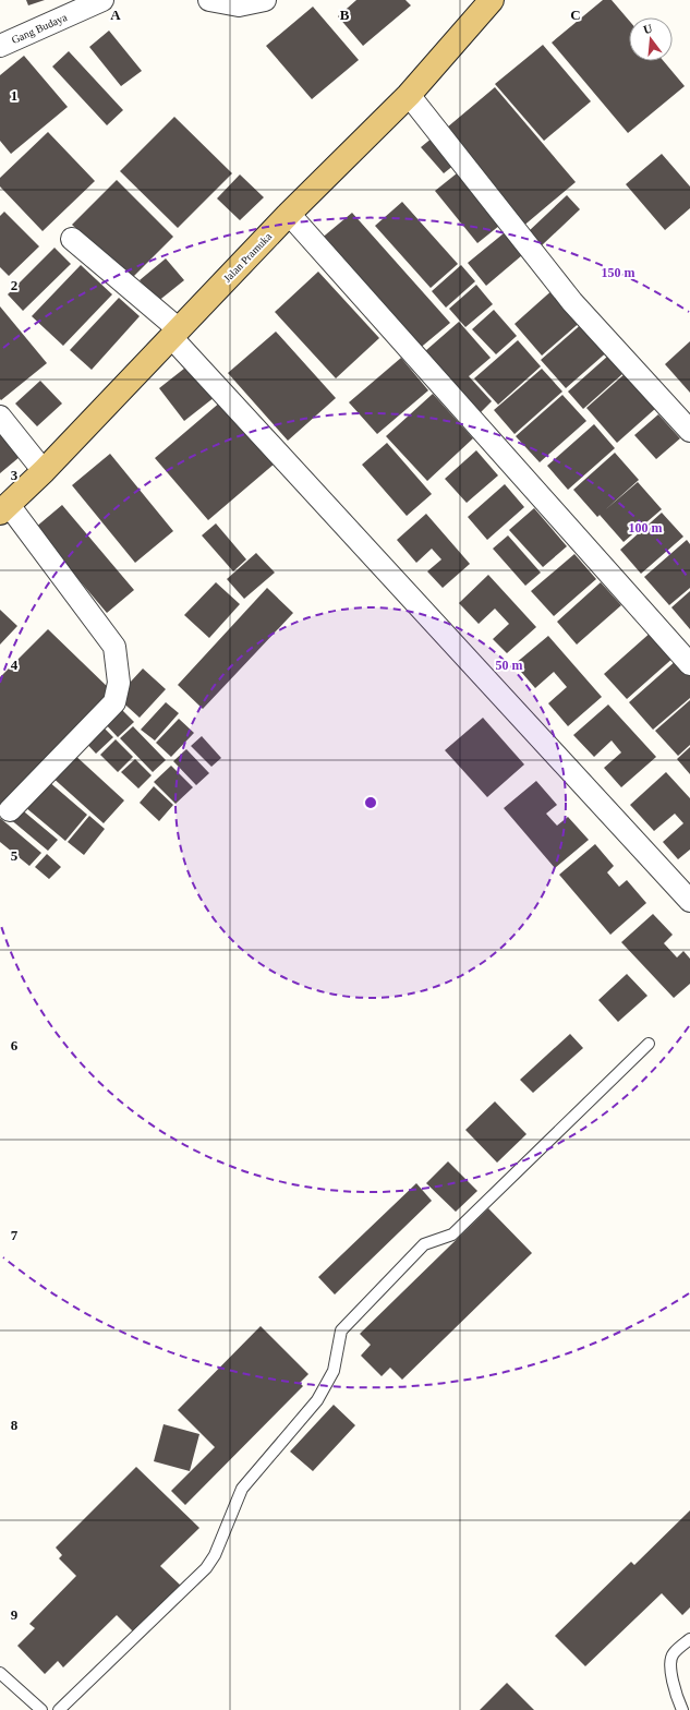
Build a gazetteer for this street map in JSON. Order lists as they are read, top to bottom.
{
  "streets": {
    "main road": ["Jalan Pramuka"],
    "street": ["Gang Budaya"]
  },
  "north": "top",
  "grid": {
    "columns": ["A", "B", "C"],
    "rows": [
      "1",
      "2",
      "3",
      "4",
      "5",
      "6",
      "7",
      "8",
      "9"
    ]
  },
  "rings": ["150 m", "100 m", "50 m"]
}
